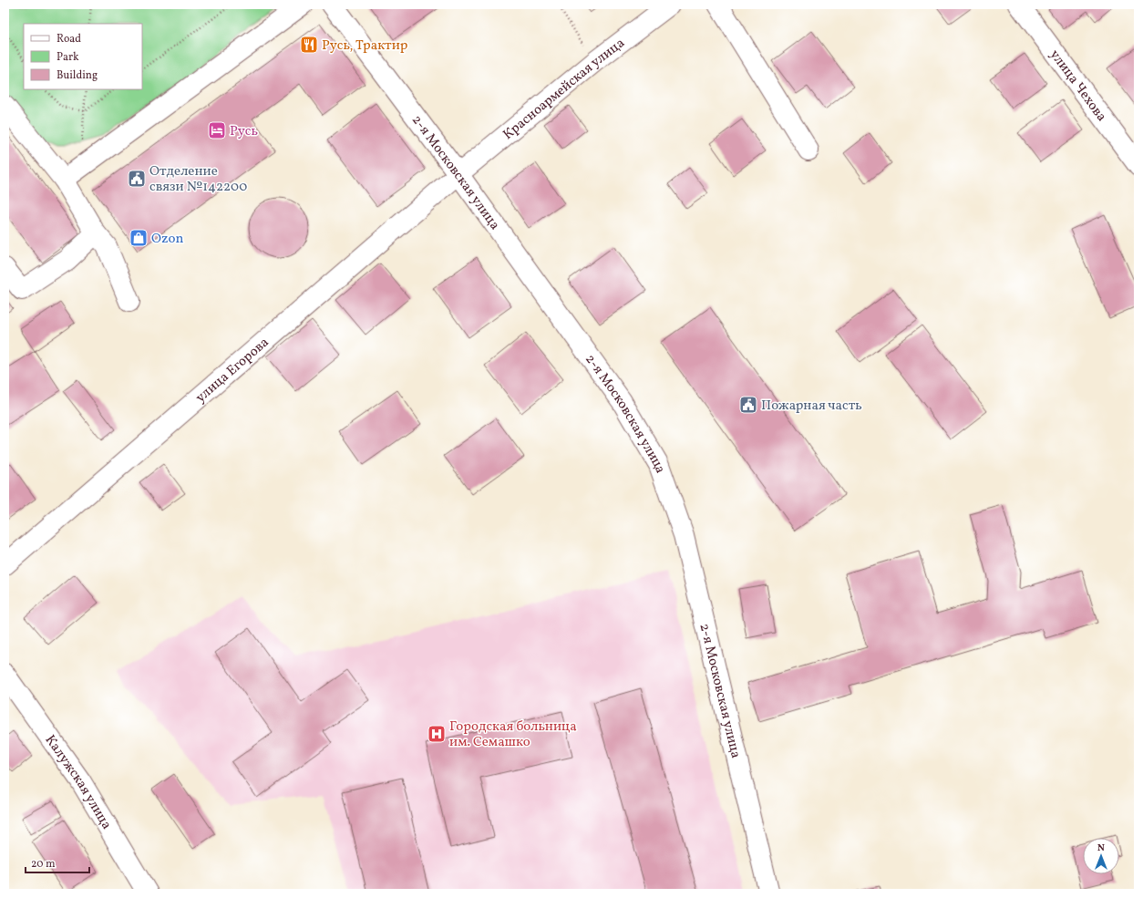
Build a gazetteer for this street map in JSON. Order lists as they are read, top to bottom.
{
  "streets": {
    "street": [
      "улица Чехова",
      "Красноармейская улица",
      "2-я Московская улица",
      "улица Егорова",
      "Калужская улица"
    ]
  },
  "crossings": [
    ["Красноармейская улица", "2-я Московская улица"],
    ["Красноармейская улица", "улица Егорова"],
    ["2-я Московская улица", "улица Егорова"]
  ],
  "places": {
    "restaurant": ["Русь, Трактир"],
    "hotel": ["Русь"],
    "public building": ["Отделение связи №142200", "Пожарная часть"],
    "shop": ["Ozon"],
    "hospital": ["Городская больница им. Семашко"]
  },
  "legend": ["Road", "Park", "Building"],
  "scale_bar": "20 m",
  "north": "top"
}
